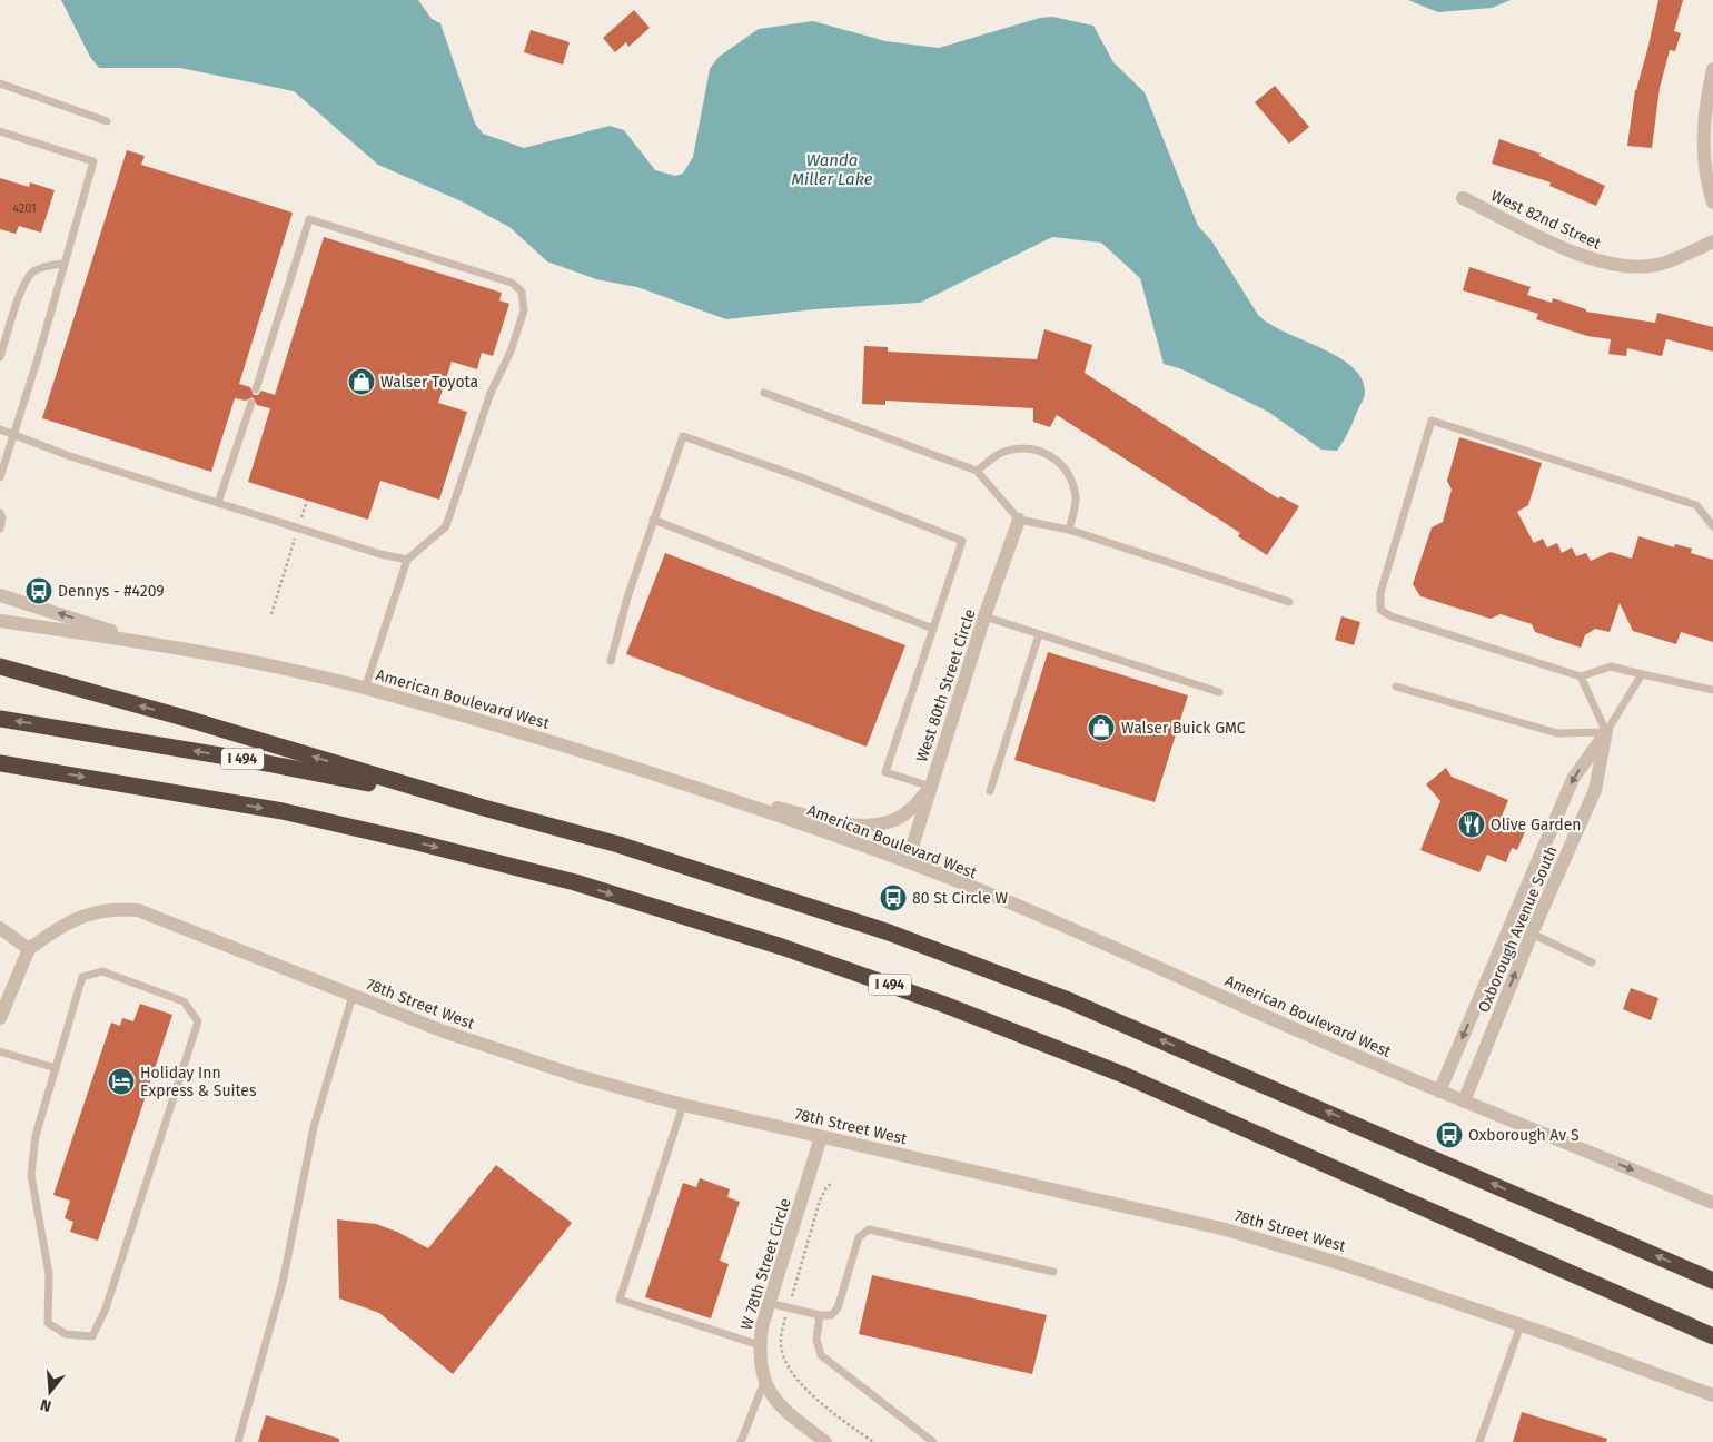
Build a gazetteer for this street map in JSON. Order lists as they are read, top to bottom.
{
  "streets": {
    "highway": ["I 494"],
    "street": [
      "West 82nd Street",
      "West 80th Street Circle",
      "American Boulevard West",
      "Oxborough Avenue South",
      "78th Street West",
      "W 78th Street Circle"
    ]
  },
  "crossings": [
    ["West 80th Street Circle", "American Boulevard West"],
    ["American Boulevard West", "Oxborough Avenue South"],
    ["78th Street West", "W 78th Street Circle"]
  ],
  "water": ["Wanda Miller Lake"],
  "places": {
    "shop": ["Walser Toyota", "Walser Buick GMC"],
    "bus stop": ["Dennys - #4209", "80 St Circle W", "Oxborough Av S"],
    "restaurant": ["Olive Garden"],
    "hotel": ["Holiday Inn Express & Suites"]
  },
  "house_numbers": ["4201"],
  "north": "bottom"
}
